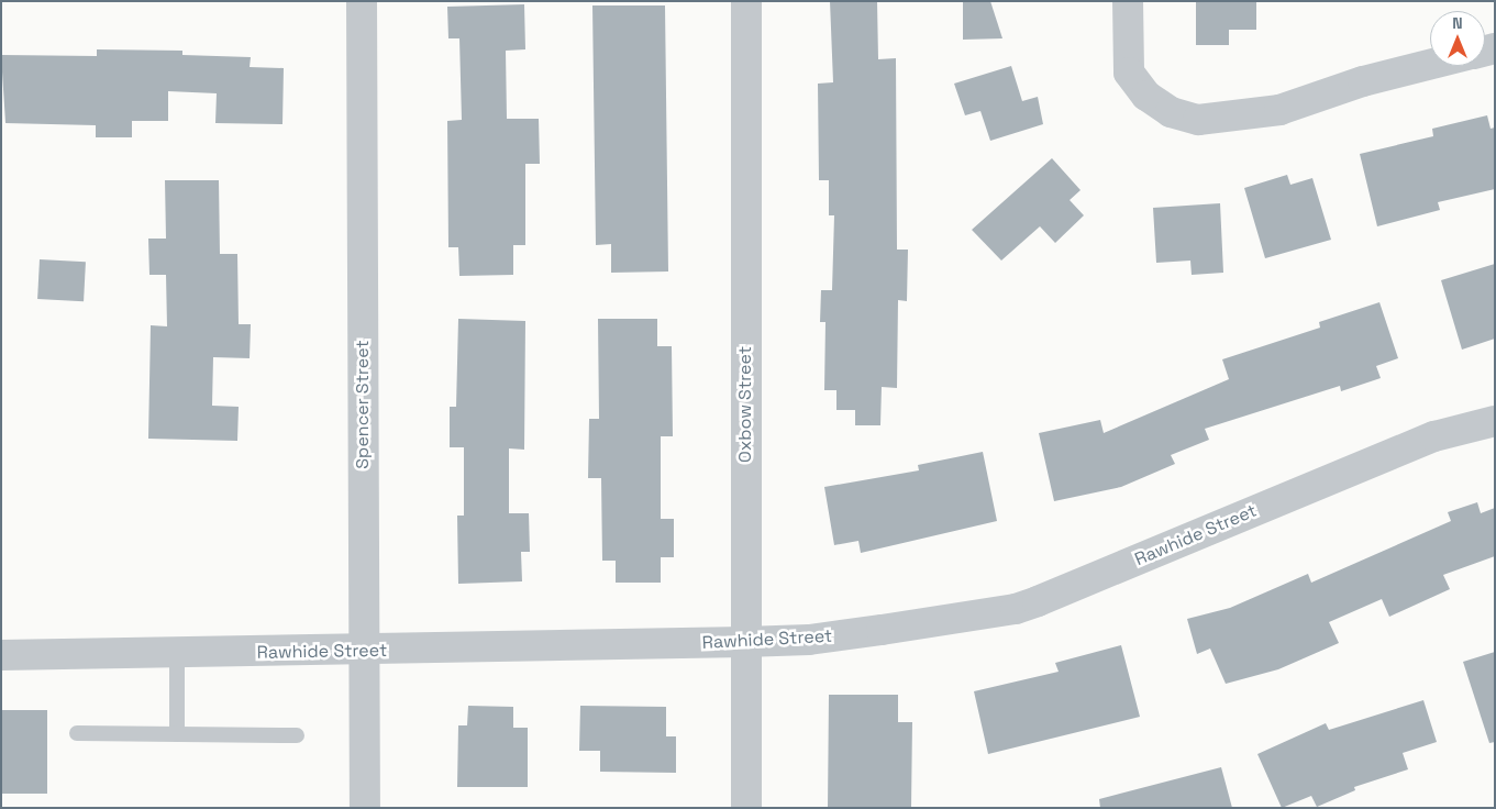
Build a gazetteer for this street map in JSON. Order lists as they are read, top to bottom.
{
  "streets": {
    "street": ["Spencer Street", "Oxbow Street", "Rawhide Street"]
  },
  "crossings": [
    ["Spencer Street", "Rawhide Street"],
    ["Oxbow Street", "Rawhide Street"]
  ],
  "north": "top"
}
